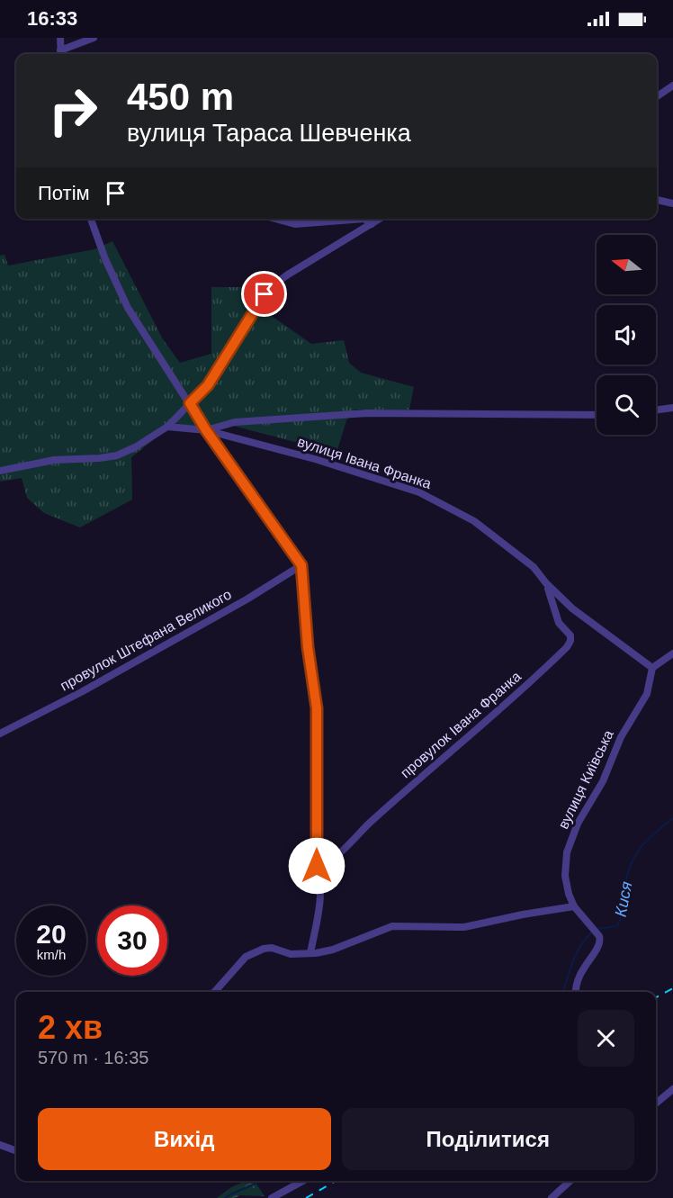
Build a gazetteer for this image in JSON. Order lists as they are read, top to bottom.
{
  "streets": {
    "street": [
      "вулиця Івана Франка",
      "провулок Штефана Великого",
      "провулок Івана Франка",
      "вулиця Київська"
    ]
  },
  "crossings": [
    ["вулиця Івана Франка", "провулок Івана Франка"],
    ["вулиця Івана Франка", "вулиця Київська"]
  ],
  "water": ["Кися"],
  "north": "left",
  "page": {
    "status": "16:33",
    "turn": ["450 m", "вулиця Тараса Шевченка"],
    "then": "Потім",
    "speed": "20 km/h",
    "limit": "30",
    "heading": ["2 хв", "570 m · 16:35"],
    "buttons": ["Вихід", "Поділитися"]
  }
}
